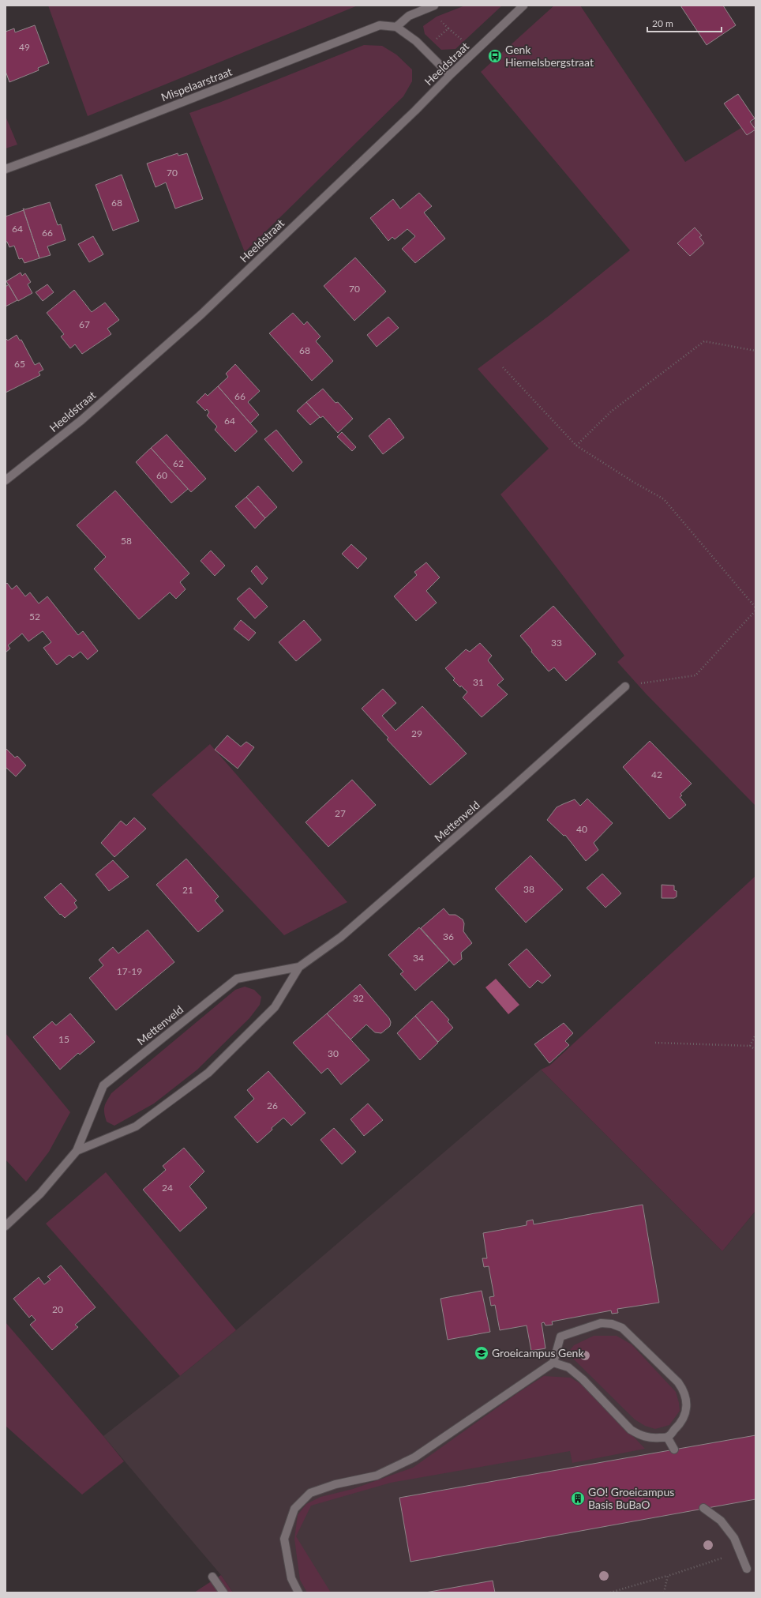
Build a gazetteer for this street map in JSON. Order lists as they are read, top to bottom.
{
  "streets": {
    "street": ["Heeldstraat", "Mispelaarstraat", "Mettenveld"]
  },
  "places": {
    "bus stop": ["Genk Hiemelsbergstraat"],
    "school or university": ["Groeicampus Genk"],
    "building": ["GO! Groeicampus Basis BuBaO"]
  },
  "house_numbers": [
    "49",
    "70",
    "68",
    "64",
    "66",
    "70",
    "67",
    "68",
    "65",
    "66",
    "64",
    "62",
    "60",
    "58",
    "52",
    "33",
    "31",
    "29",
    "42",
    "27",
    "40",
    "38",
    "21",
    "36",
    "34",
    "17-19",
    "32",
    "15",
    "30",
    "26",
    "24",
    "20"
  ],
  "scale_bar": "20 m"
}
